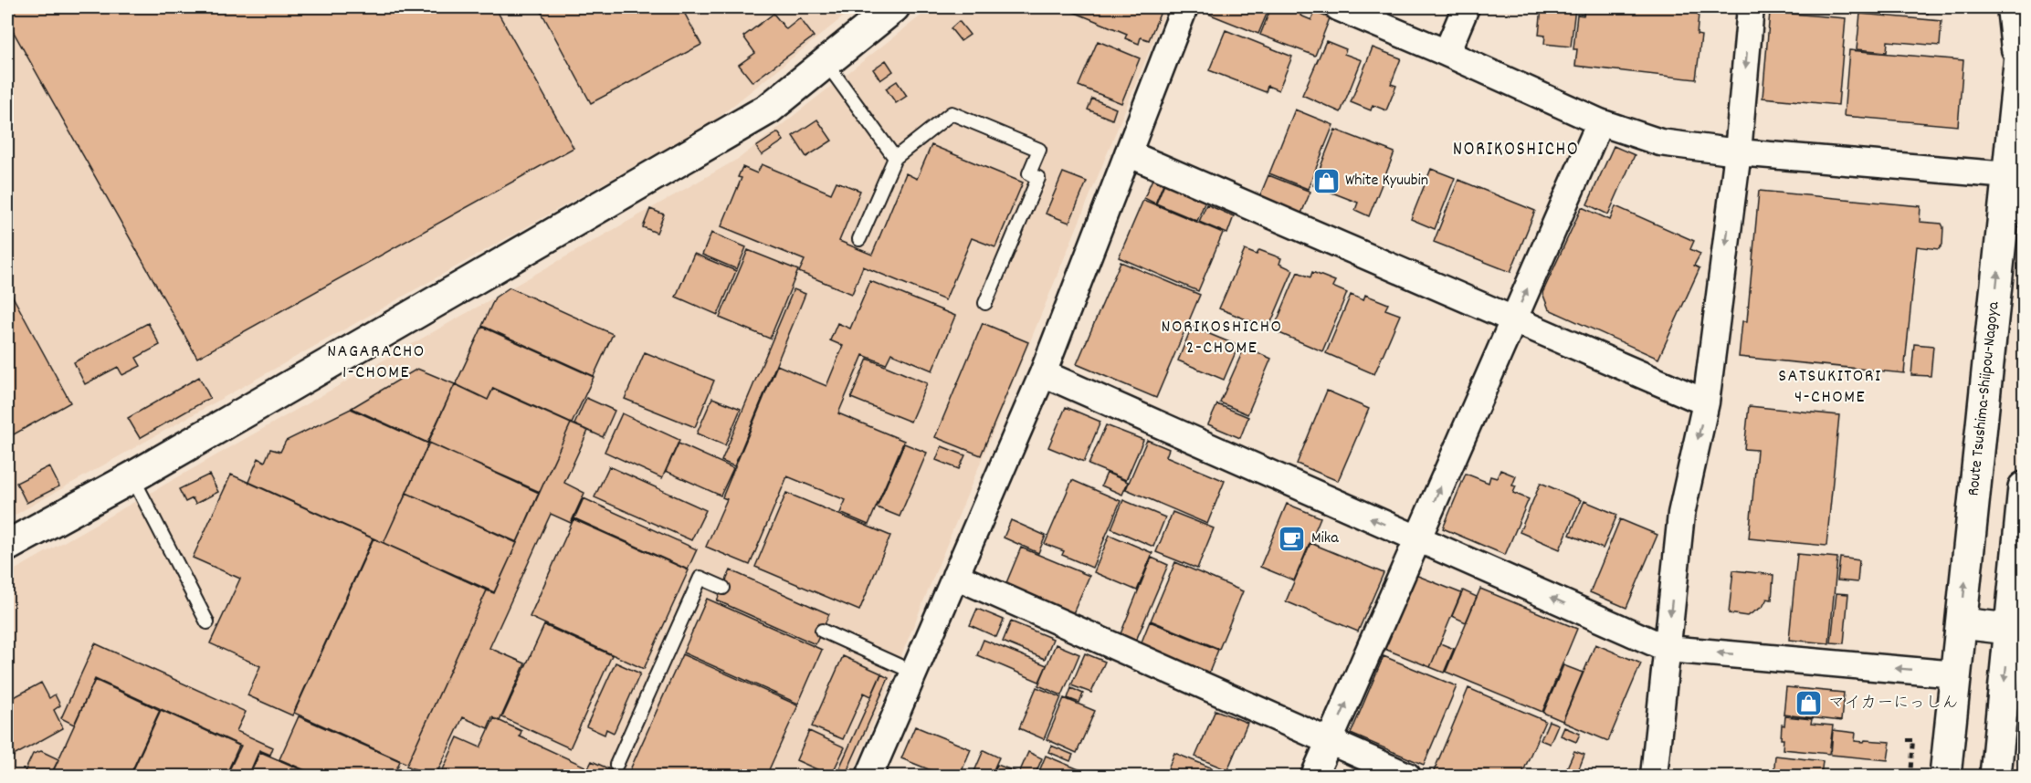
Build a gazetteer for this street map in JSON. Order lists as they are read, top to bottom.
{
  "streets": {
    "street": ["Route Tsushima-Shiipou-Nagoya"]
  },
  "districts": [
    "NORIKOSHICHO",
    "NORIKOSHICHO 2-CHOME",
    "NAGARACHO 1-CHOME",
    "SATSUKITORI 4-CHOME"
  ],
  "places": {
    "shop": ["White Kyuubin", "マイカーにっしん"],
    "cafe": ["Mika"]
  }
}
